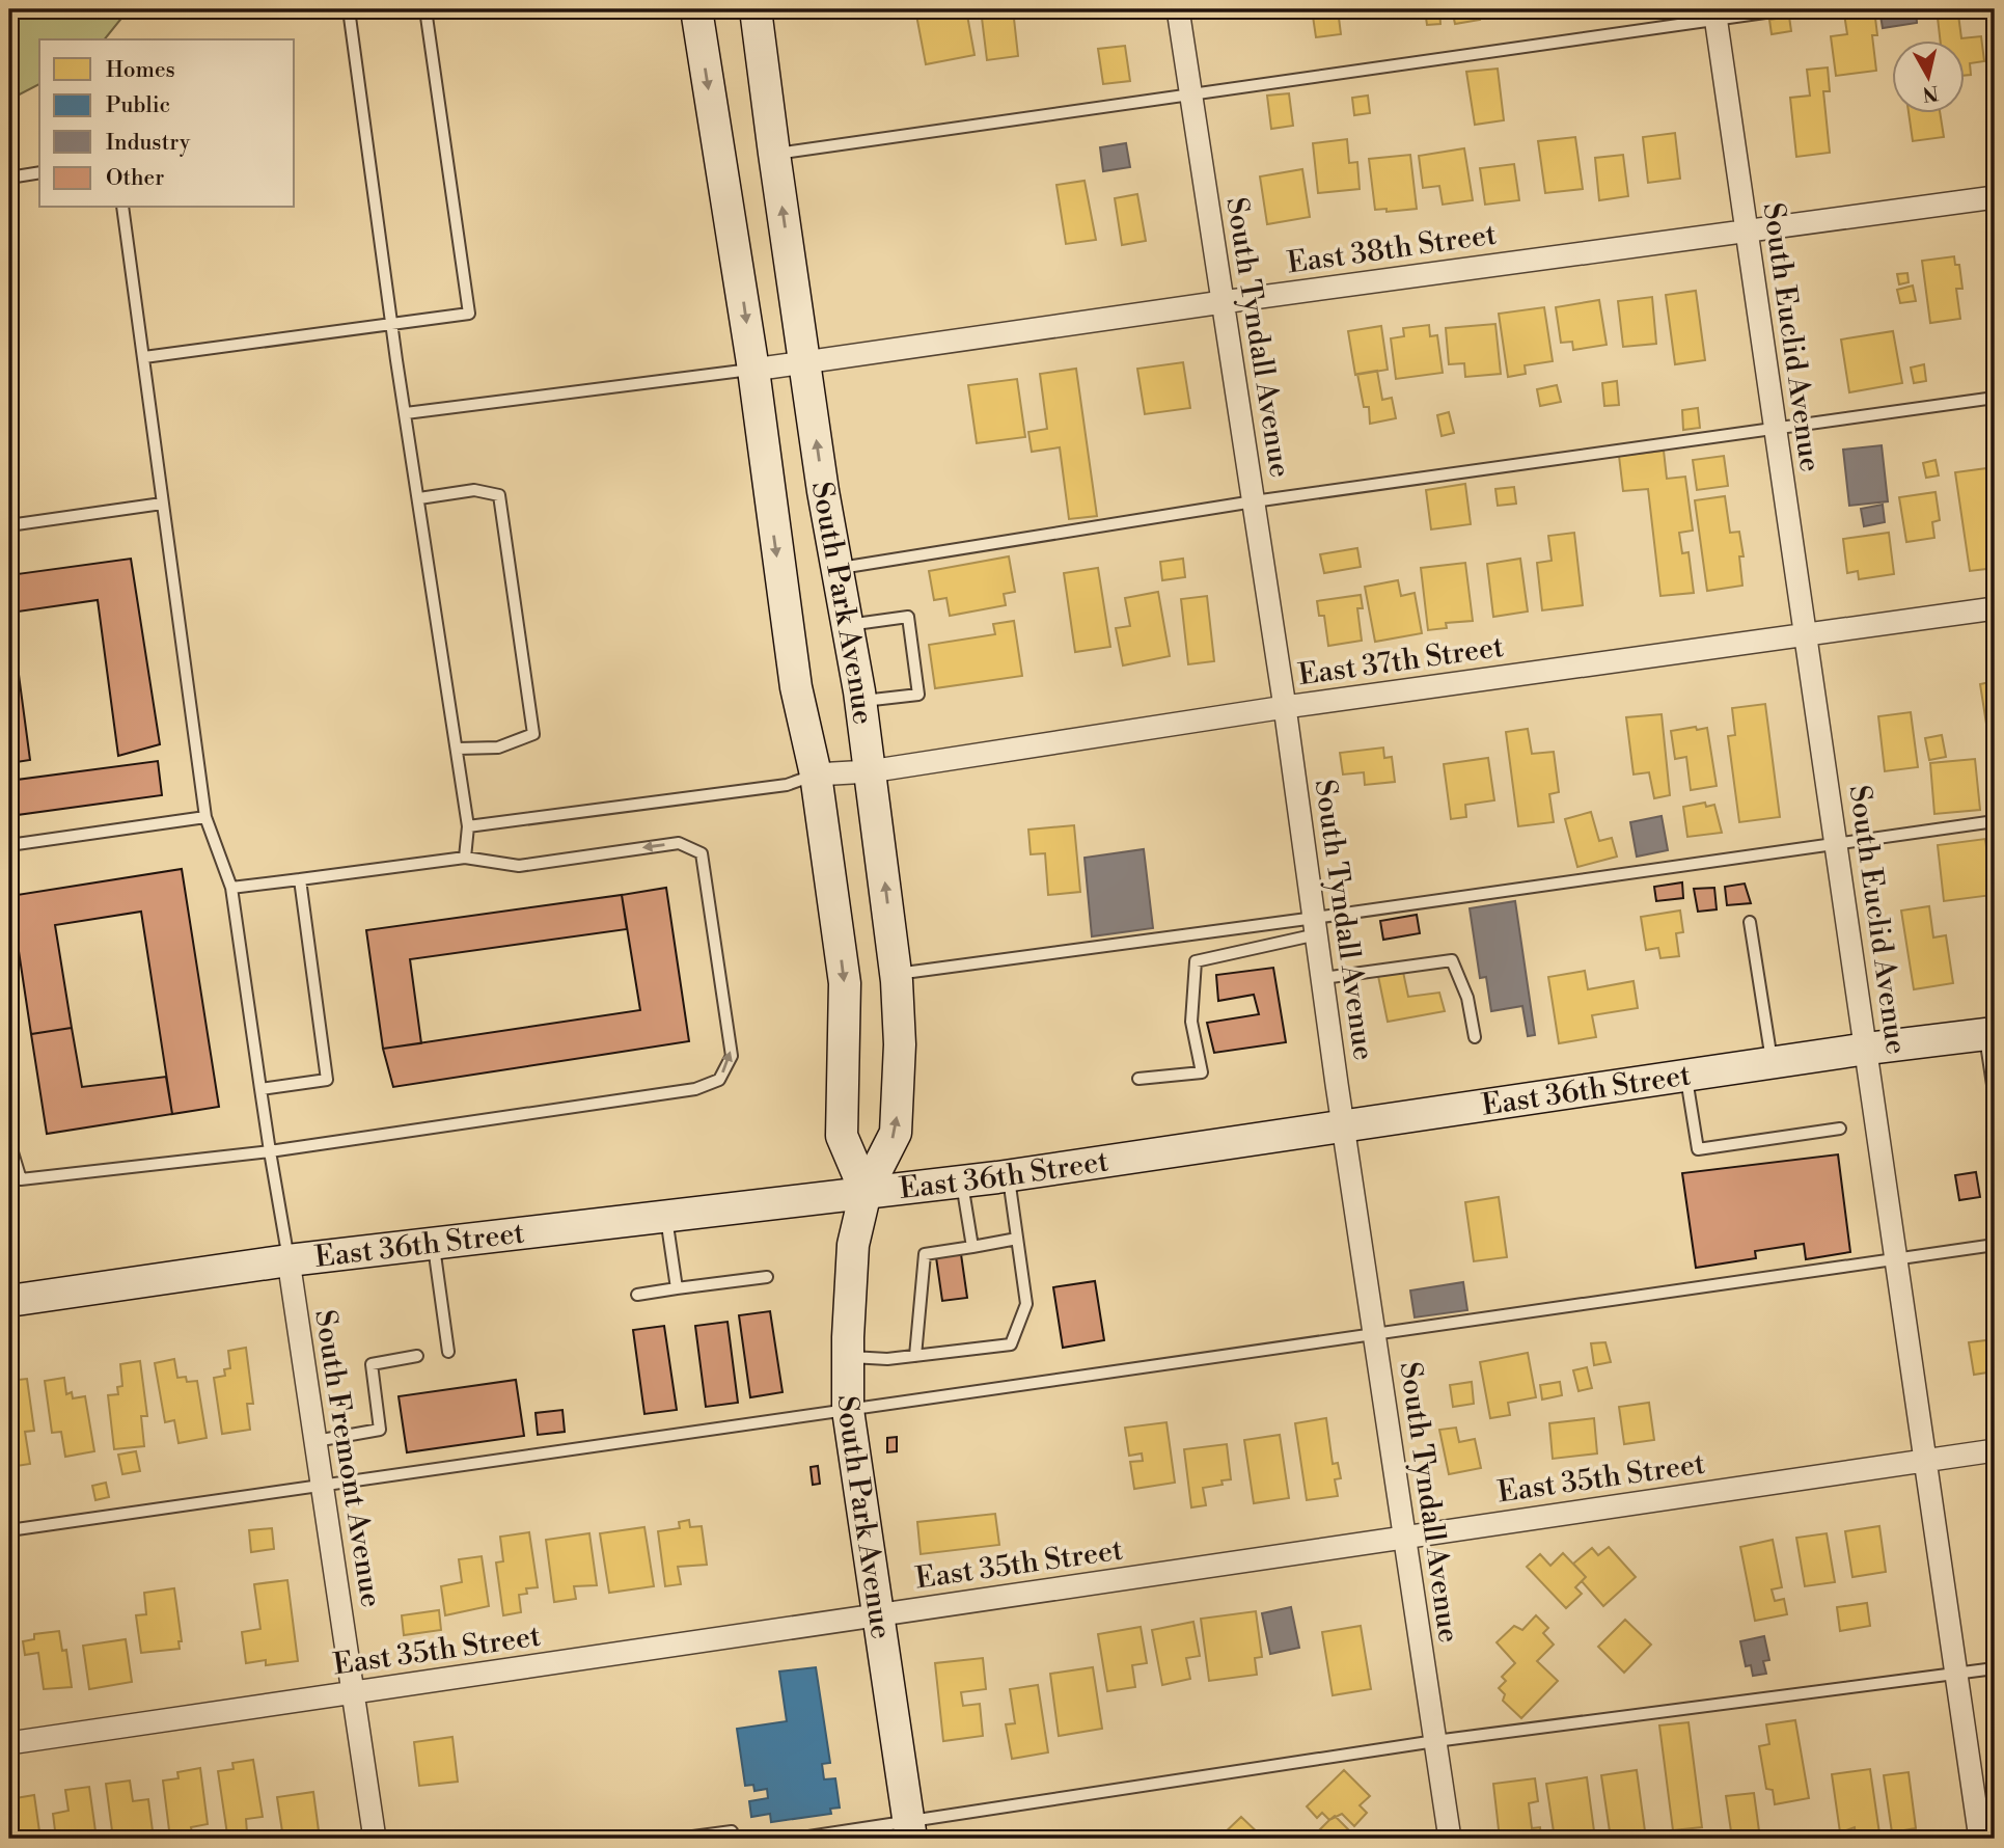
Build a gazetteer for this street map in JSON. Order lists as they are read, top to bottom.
{
  "streets": {
    "main road": ["South Park Avenue", "East 36th Street"],
    "street": [
      "East 38th Street",
      "South Tyndall Avenue",
      "South Euclid Avenue",
      "East 37th Street",
      "South Fremont Avenue",
      "East 35th Street"
    ]
  },
  "crossings": [
    ["East 38th Street", "South Tyndall Avenue"],
    ["East 38th Street", "South Euclid Avenue"],
    ["East 38th Street", "South Park Avenue"],
    ["South Tyndall Avenue", "East 37th Street"],
    ["South Tyndall Avenue", "East 36th Street"],
    ["South Tyndall Avenue", "East 35th Street"],
    ["South Euclid Avenue", "East 37th Street"],
    ["South Euclid Avenue", "East 36th Street"],
    ["South Euclid Avenue", "East 35th Street"],
    ["South Park Avenue", "East 37th Street"],
    ["South Park Avenue", "East 36th Street"],
    ["South Park Avenue", "East 35th Street"],
    ["East 36th Street", "South Fremont Avenue"],
    ["South Fremont Avenue", "East 35th Street"]
  ],
  "legend": [
    "Homes",
    "Public",
    "Industry",
    "Other"
  ],
  "north": "bottom"
}
